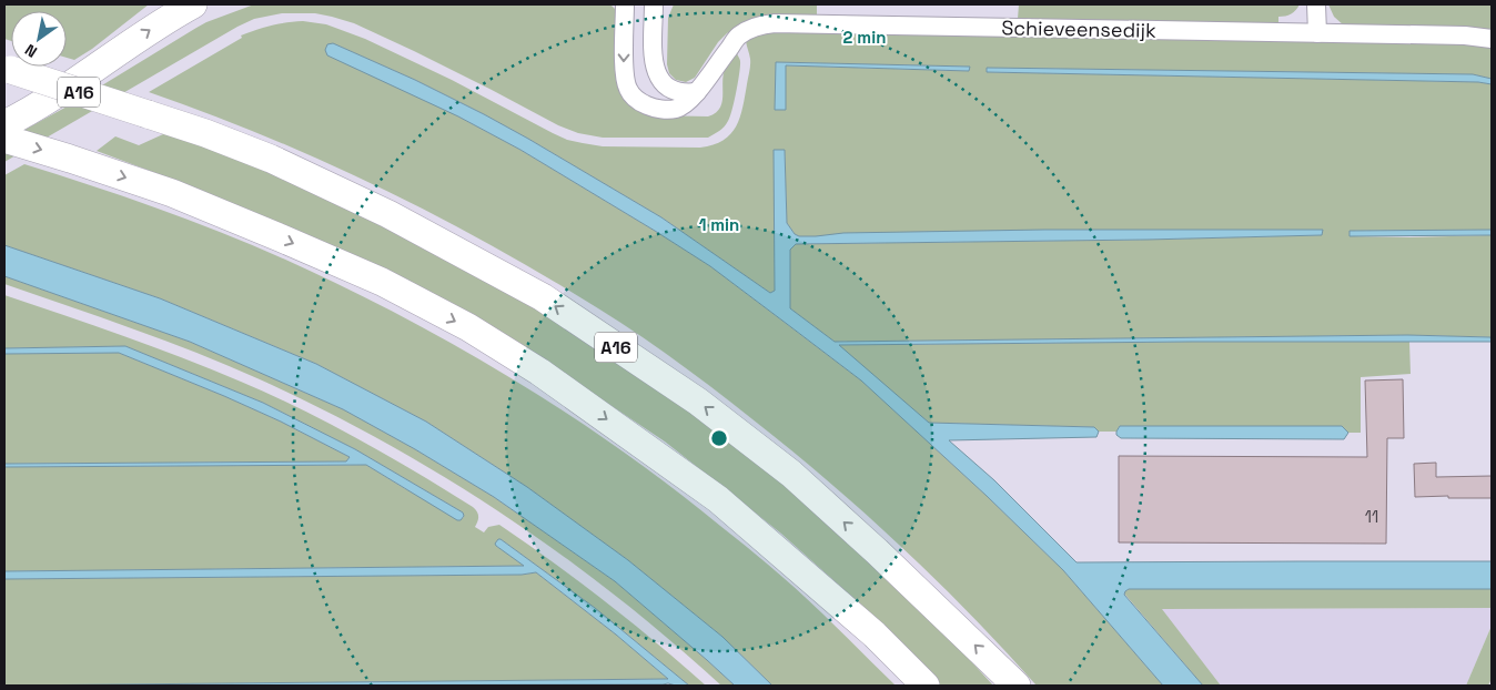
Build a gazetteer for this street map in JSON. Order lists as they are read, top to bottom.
{
  "streets": {
    "highway": ["A16"],
    "street": ["Schieveensedijk"]
  },
  "house_numbers": ["11"],
  "north": "bottom left",
  "rings": ["2 min", "1 min"]
}
